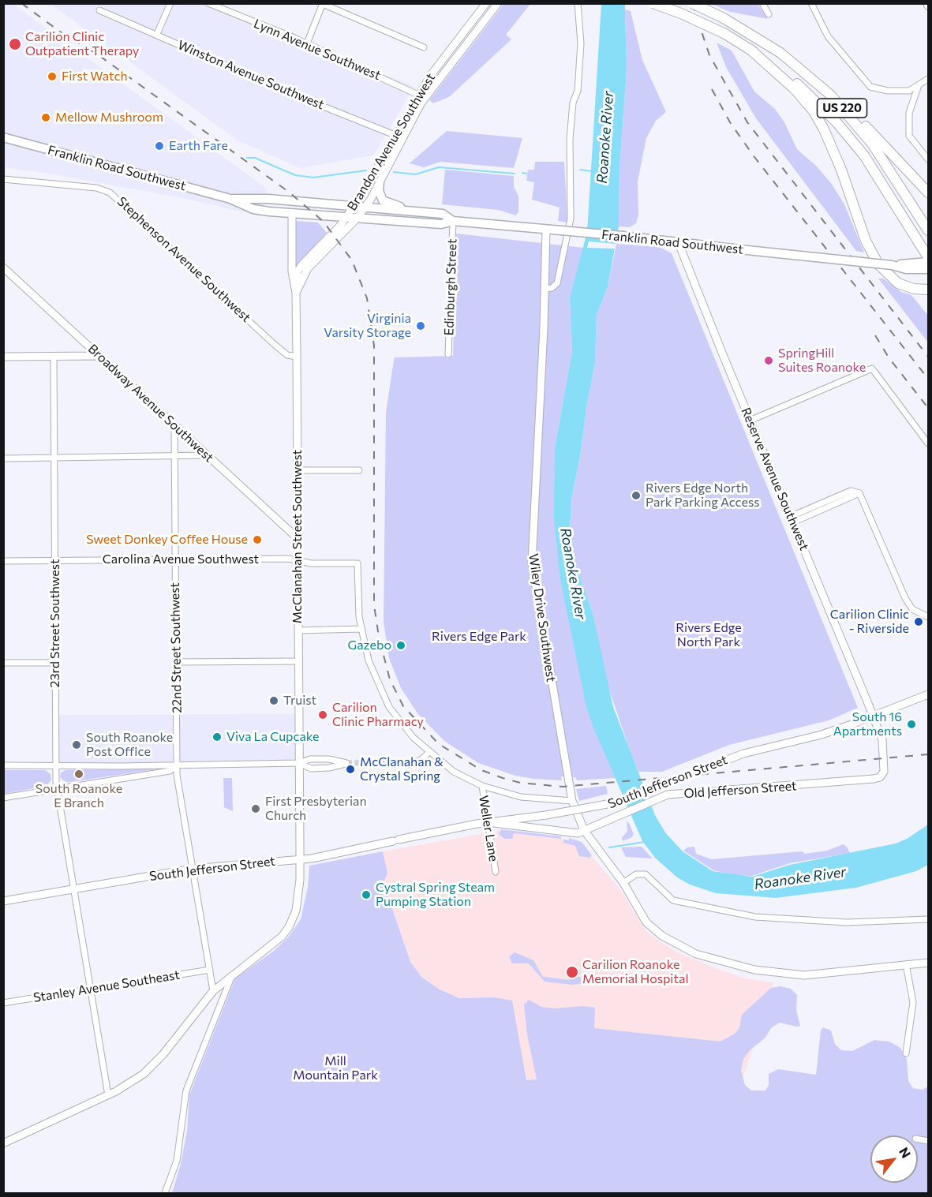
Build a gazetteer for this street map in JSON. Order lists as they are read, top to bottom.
{
  "streets": {
    "highway": ["US 220"],
    "main road": ["Franklin Road Southwest"],
    "street": [
      "Lynn Avenue Southwest",
      "Winston Avenue Southwest",
      "Brandon Avenue Southwest",
      "Stephenson Avenue Southwest",
      "Edinburgh Street",
      "Broadway Avenue Southwest",
      "Reserve Avenue Southwest",
      "McClanahan Street Southwest",
      "Carolina Avenue Southwest",
      "Wiley Drive Southwest",
      "23rd Street Southwest",
      "22nd Street Southwest",
      "South Jefferson Street",
      "Old Jefferson Street",
      "Weller Lane",
      "Stanley Avenue Southeast"
    ]
  },
  "crossings": [
    ["Lynn Avenue Southwest", "Brandon Avenue Southwest"],
    ["Winston Avenue Southwest", "Brandon Avenue Southwest"],
    ["Brandon Avenue Southwest", "Franklin Road Southwest"],
    ["Brandon Avenue Southwest", "McClanahan Street Southwest"],
    ["Franklin Road Southwest", "Edinburgh Street"],
    ["Franklin Road Southwest", "Reserve Avenue Southwest"],
    ["Franklin Road Southwest", "McClanahan Street Southwest"],
    ["Franklin Road Southwest", "Wiley Drive Southwest"],
    ["Stephenson Avenue Southwest", "McClanahan Street Southwest"],
    ["Broadway Avenue Southwest", "McClanahan Street Southwest"],
    ["Broadway Avenue Southwest", "22nd Street Southwest"],
    ["Reserve Avenue Southwest", "South Jefferson Street"],
    ["Reserve Avenue Southwest", "Old Jefferson Street"],
    ["McClanahan Street Southwest", "Carolina Avenue Southwest"],
    ["McClanahan Street Southwest", "23rd Street Southwest"],
    ["McClanahan Street Southwest", "22nd Street Southwest"],
    ["McClanahan Street Southwest", "South Jefferson Street"],
    ["Carolina Avenue Southwest", "23rd Street Southwest"],
    ["Carolina Avenue Southwest", "22nd Street Southwest"],
    ["Wiley Drive Southwest", "Old Jefferson Street"],
    ["23rd Street Southwest", "South Jefferson Street"],
    ["23rd Street Southwest", "Stanley Avenue Southeast"],
    ["22nd Street Southwest", "South Jefferson Street"],
    ["22nd Street Southwest", "Stanley Avenue Southeast"],
    ["South Jefferson Street", "Old Jefferson Street"],
    ["South Jefferson Street", "Weller Lane"],
    ["Old Jefferson Street", "Weller Lane"]
  ],
  "water": ["Roanoke River"],
  "parks": ["Rivers Edge North Park", "Rivers Edge Park", "Mill Mountain Park"],
  "places": [
    "Carilion Clinic Outpatient Therapy",
    "First Watch",
    "Mellow Mushroom",
    "Earth Fare",
    "Virginia Varsity Storage",
    "SpringHill Suites Roanoke",
    "Rivers Edge North Park Parking Access",
    "Sweet Donkey Coffee House",
    "Carilion Clinic - Riverside",
    "Gazebo",
    "Truist",
    "Carilion Clinic Pharmacy",
    "South 16 Apartments",
    "Viva La Cupcake",
    "South Roanoke Post Office",
    "McClanahan & Crystal Spring",
    "South Roanoke E Branch",
    "First Presbyterian Church",
    "Cystral Spring Steam Pumping Station",
    "Carilion Roanoke Memorial Hospital"
  ],
  "north": "top right"
}
